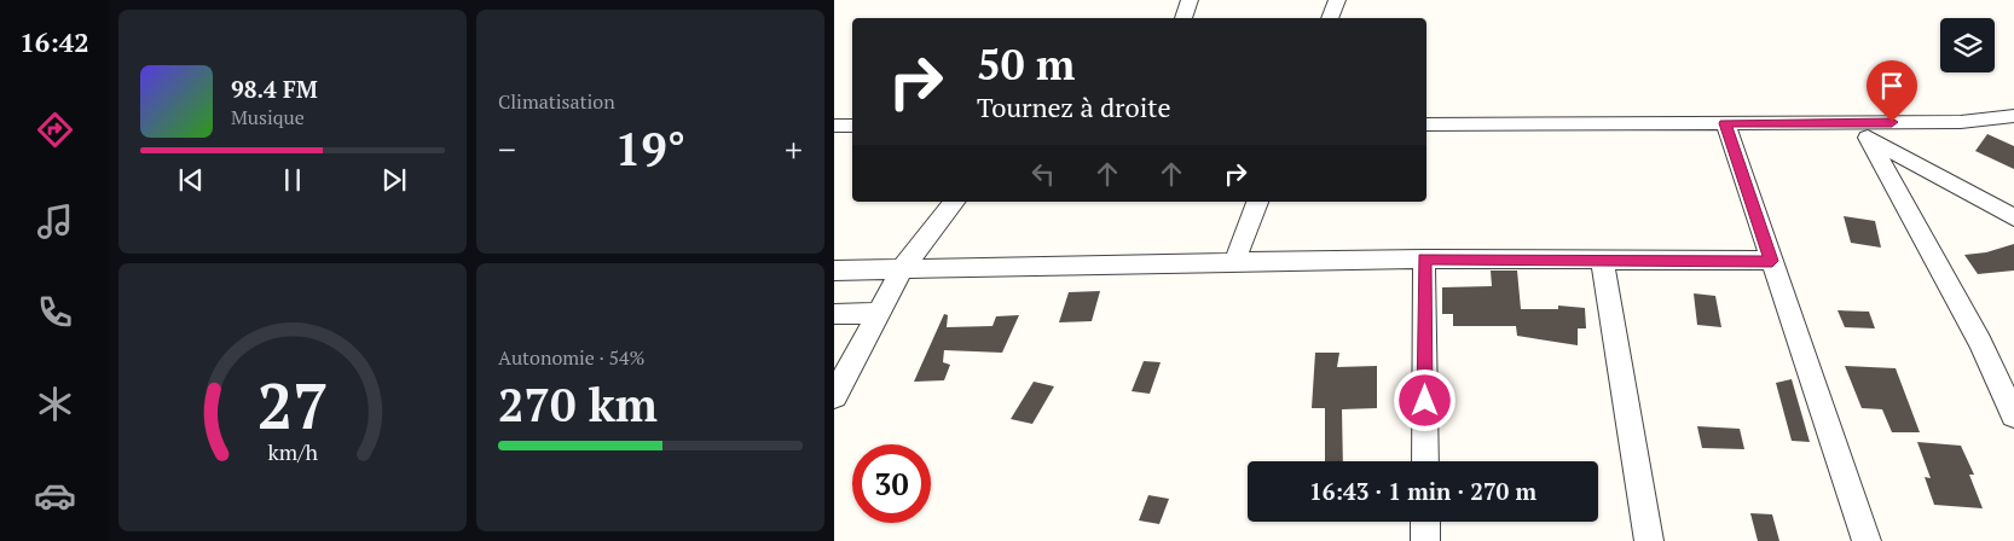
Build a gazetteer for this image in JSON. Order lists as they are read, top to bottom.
{
  "page": {
    "tabs": "16:42",
    "tile": [
      "Climatisation",
      ["Autonomie · 54%", "270 km"]
    ],
    "turn": ["50 m", "Tournez à droite"],
    "song": ["98.4 FM", "Musique"],
    "heat": ["−", "19°", "+"],
    "limit": "30",
    "trip": "16:43 · 1 min · 270 m",
    "gauge": ["27", "km/h"]
  }
}
